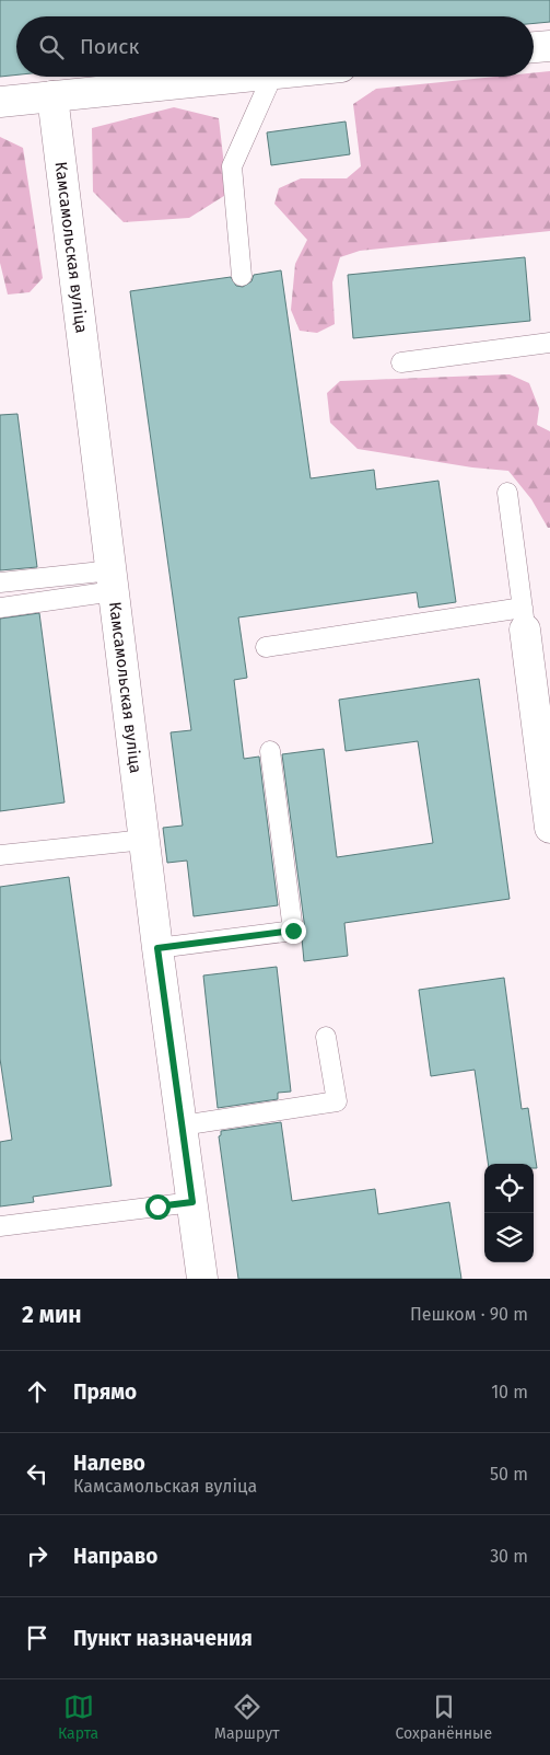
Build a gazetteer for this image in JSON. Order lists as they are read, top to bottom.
{
  "streets": {
    "street": ["Камсамольская вуліца"]
  },
  "page": {
    "search": "Поиск",
    "heading": ["2 мин", "Пешком · 90 m"],
    "list": [
      ["Прямо", "10 m"],
      ["Налево", "Камсамольская вуліца", "50 m"],
      ["Направо", "30 m"],
      "Пункт назначения"
    ],
    "nav": ["Карта", "Маршрут", "Сохранённые"]
  }
}
